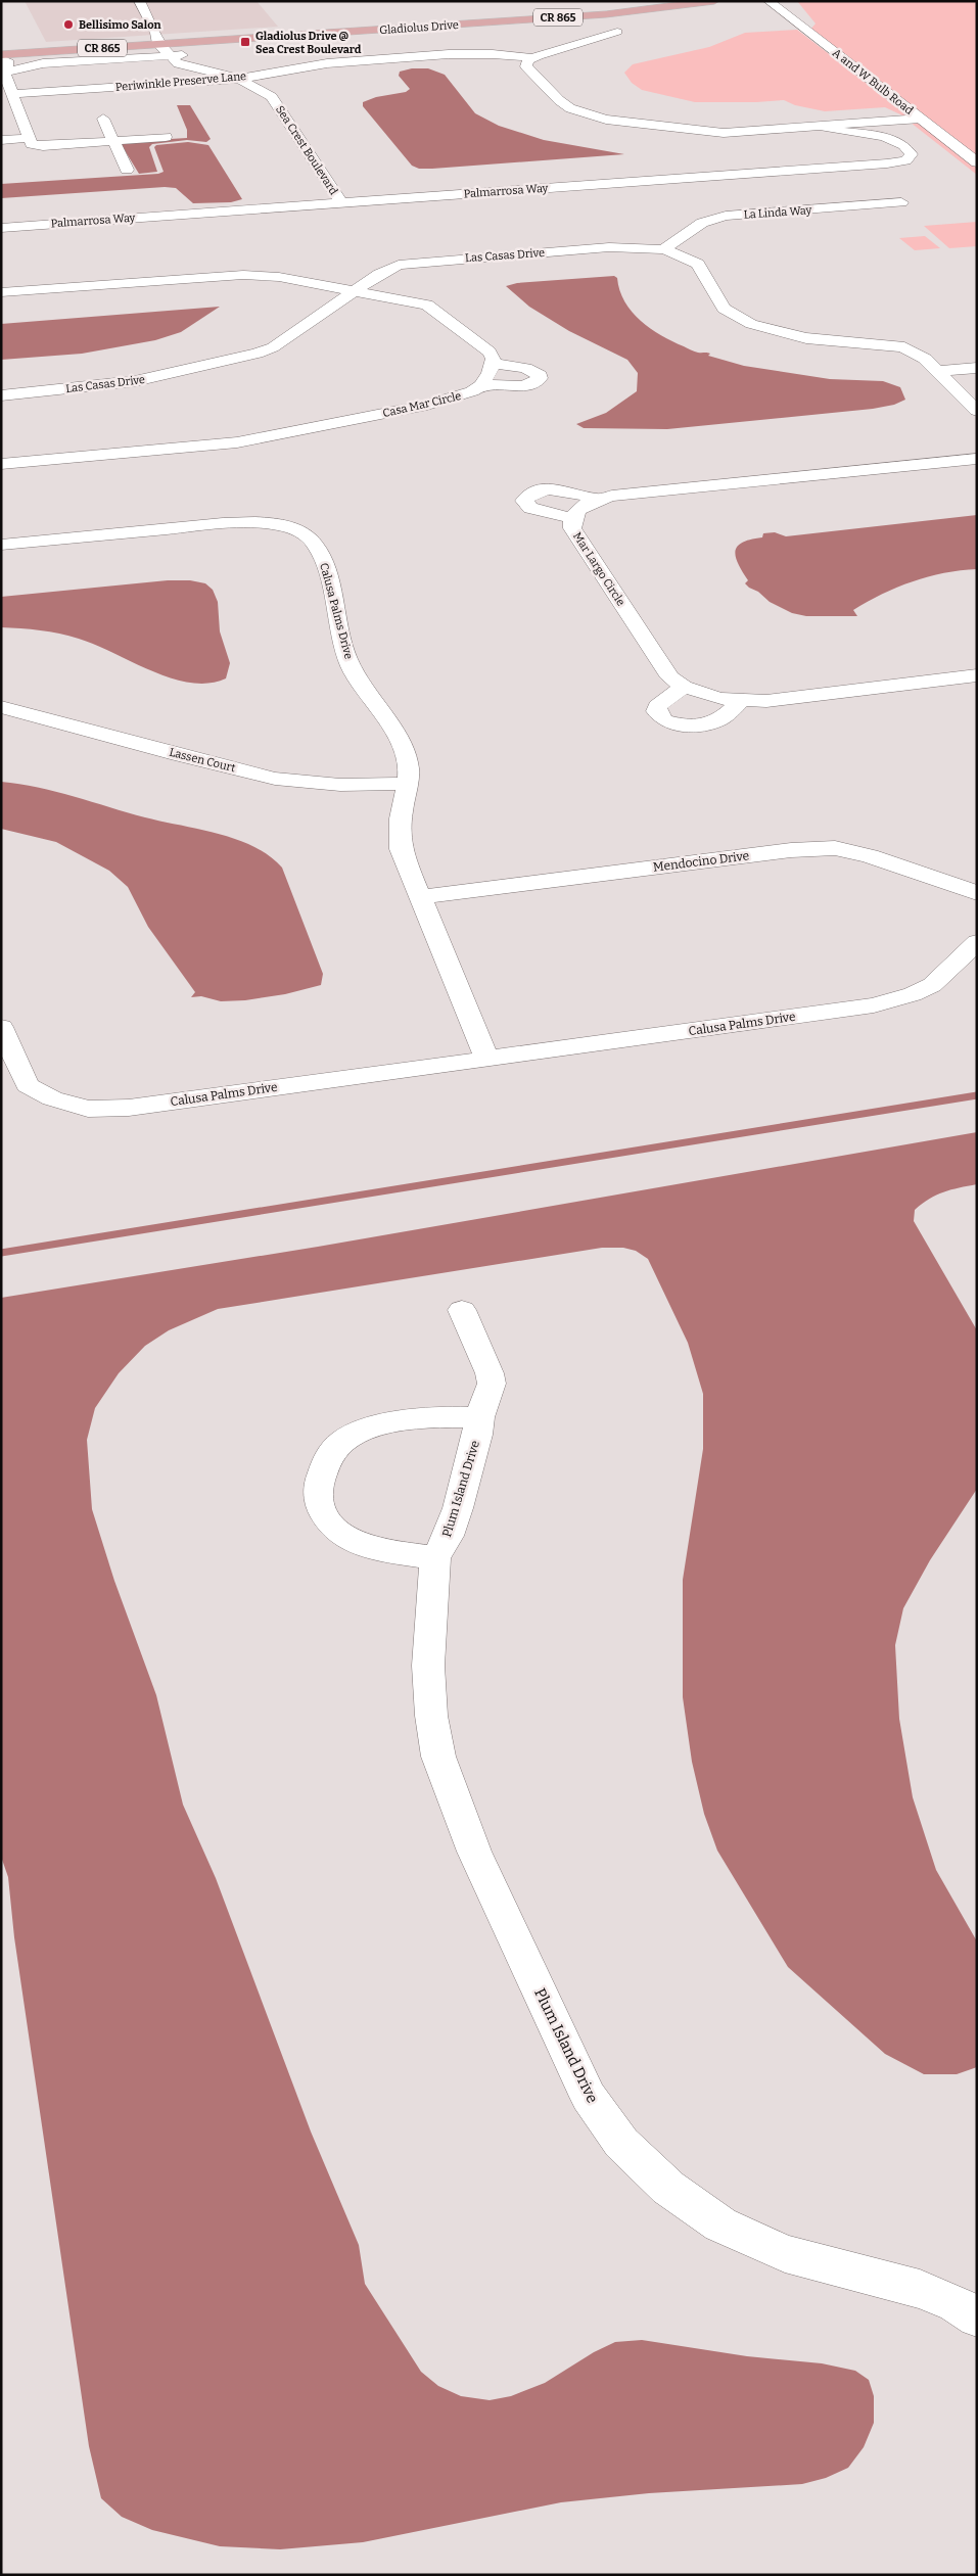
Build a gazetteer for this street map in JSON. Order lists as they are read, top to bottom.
{
  "streets": {
    "main road": ["CR 865", "Gladiolus Drive"],
    "street": [
      "Periwinkle Preserve Lane",
      "A and W Bulb Road",
      "Sea Crest Boulevard",
      "Palmarrosa Way",
      "La Linda Way",
      "Las Casas Drive",
      "Casa Mar Circle",
      "Mar Largo Circle",
      "Calusa Palms Drive",
      "Lassen Court",
      "Mendocino Drive",
      "Plum Island Drive"
    ]
  },
  "crossings": [
    ["Gladiolus Drive", "Sea Crest Boulevard"],
    ["Periwinkle Preserve Lane", "Sea Crest Boulevard"],
    ["Sea Crest Boulevard", "Palmarrosa Way"],
    ["La Linda Way", "Las Casas Drive"],
    ["Calusa Palms Drive", "Lassen Court"],
    ["Calusa Palms Drive", "Mendocino Drive"]
  ],
  "places": {
    "other": ["Bellisimo Salon"],
    "transit": ["Gladiolus Drive @ Sea Crest Boulevard"]
  }
}
